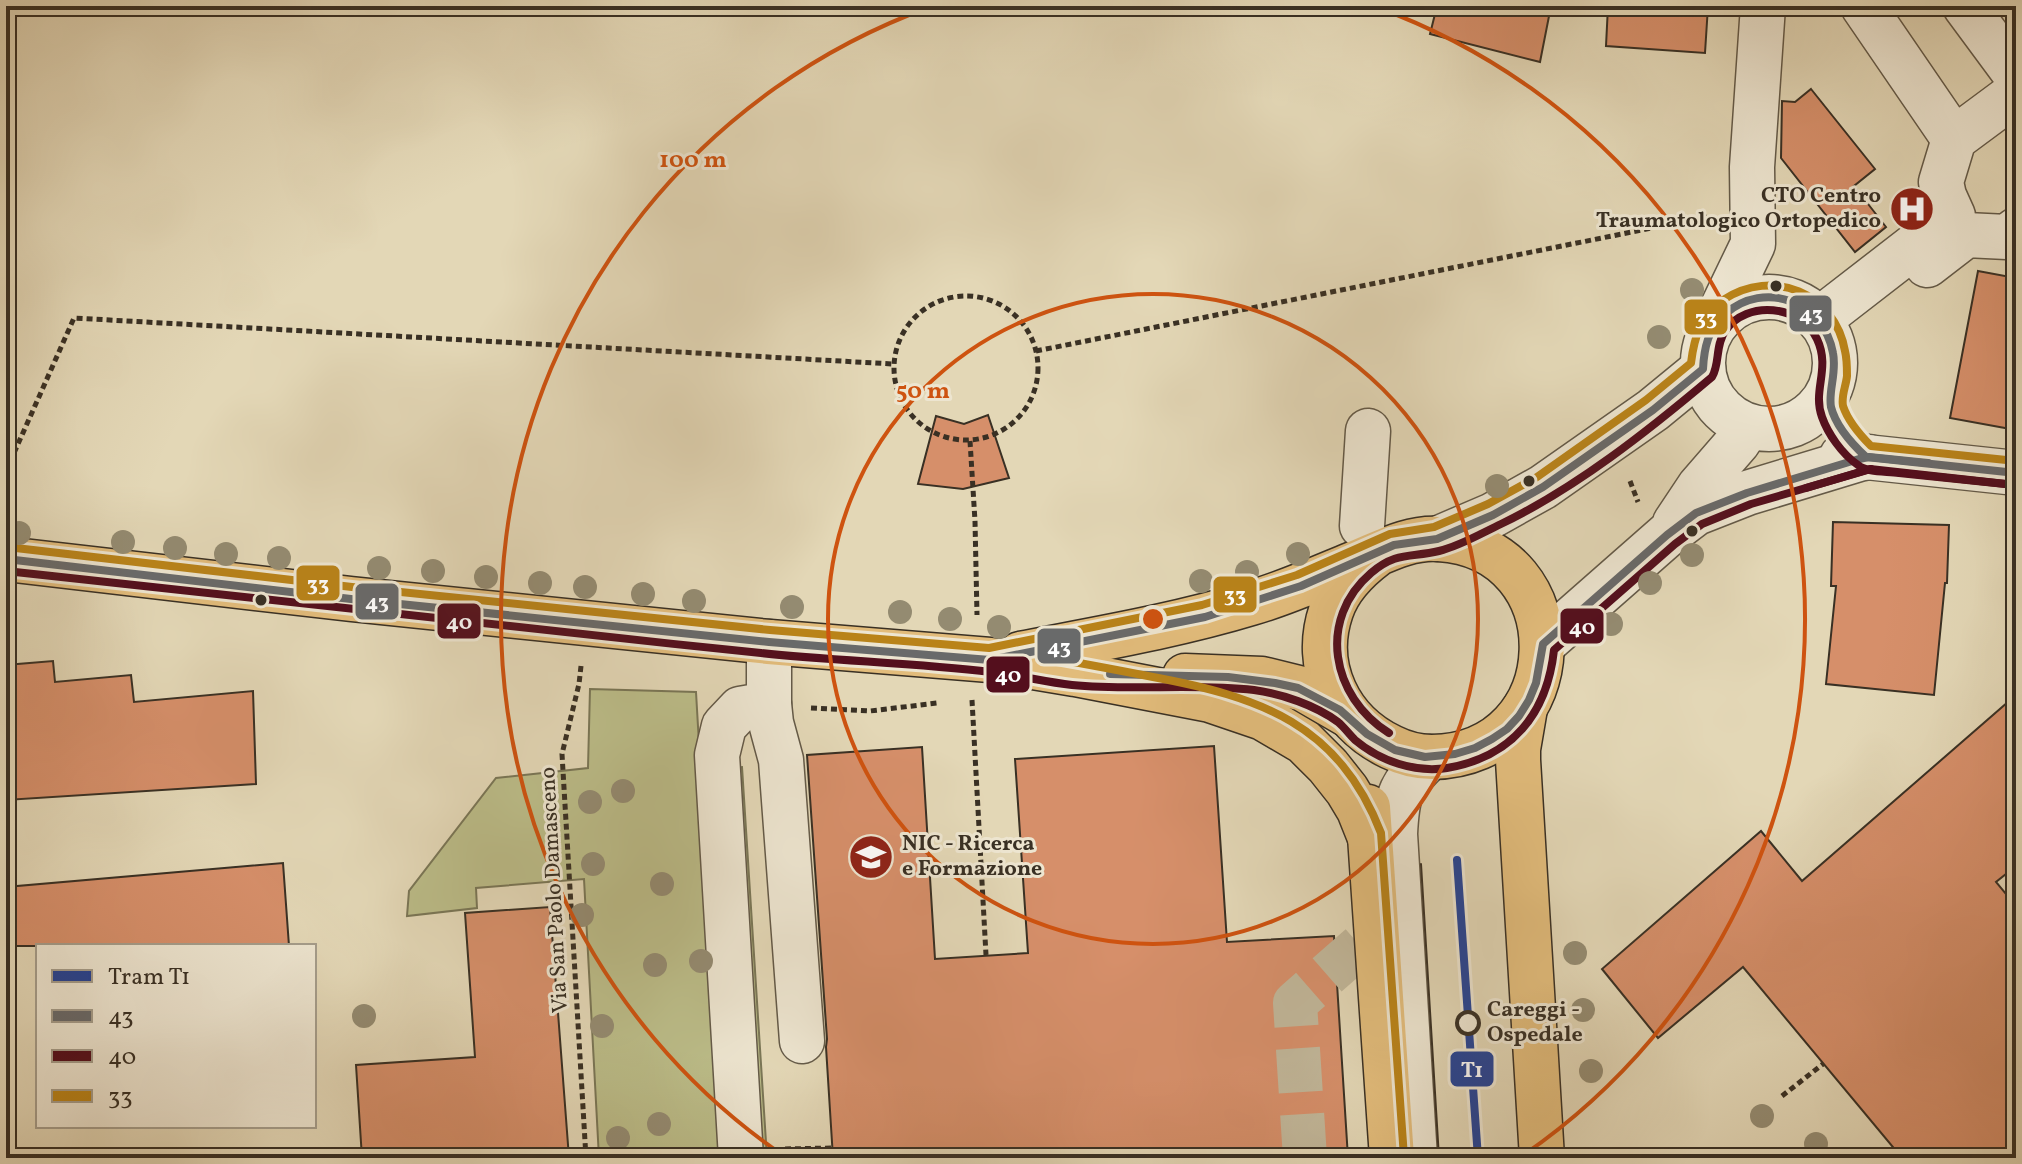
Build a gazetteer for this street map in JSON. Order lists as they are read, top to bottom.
{
  "streets": {
    "path": ["Via San Paolo Damasceno"]
  },
  "places": {
    "hospital": ["CTO Centro Traumatologico Ortopedico"],
    "school or university": ["NIC - Ricerca e Formazione"],
    "other": ["Careggi - Ospedale"]
  },
  "lines": [
    "transit line 33",
    "transit line 43",
    "transit line 40",
    "tram line T1"
  ],
  "legend": [
    "Tram T1",
    "43",
    "40",
    "33"
  ],
  "rings": ["100 m", "50 m"]
}
